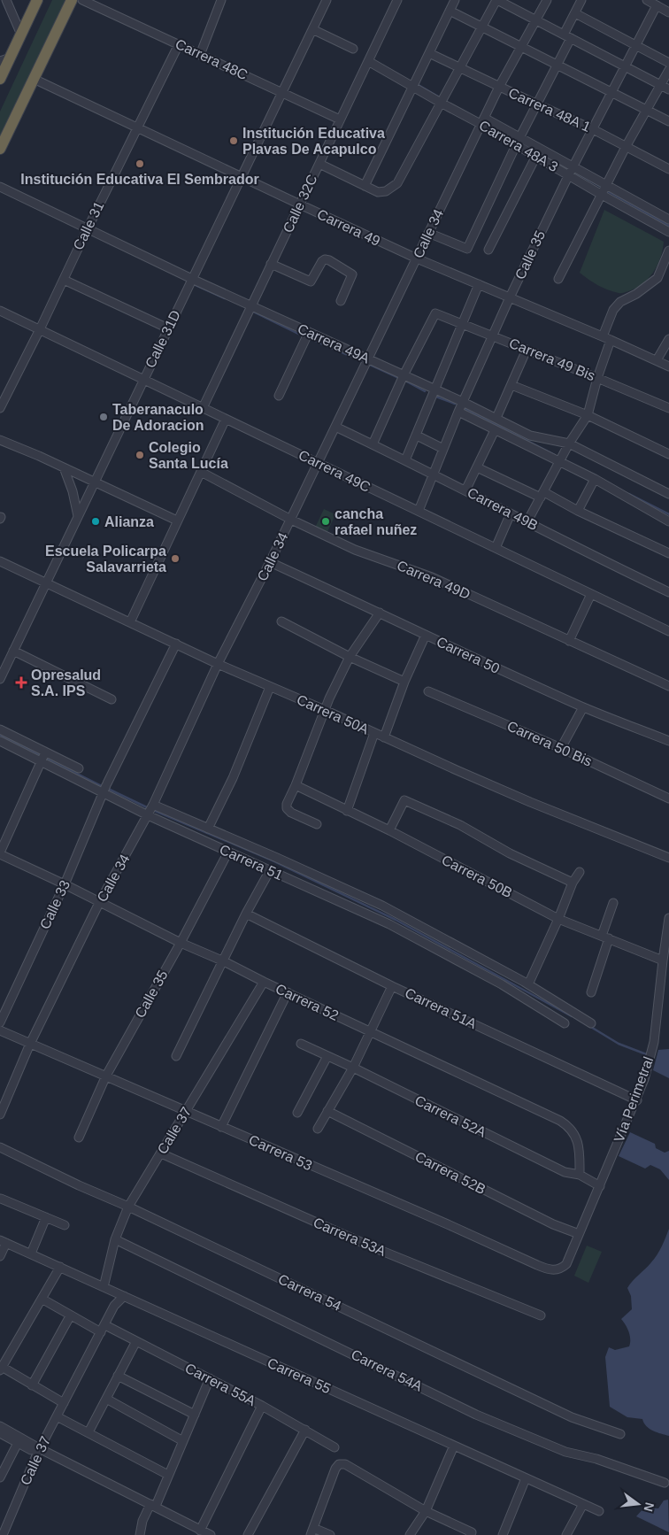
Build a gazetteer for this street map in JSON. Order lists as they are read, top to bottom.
{
  "streets": {
    "street": [
      "Carrera 48C",
      "Carrera 48A 1",
      "Carrera 48A 3",
      "Calle 32C",
      "Calle 31",
      "Carrera 49",
      "Calle 34",
      "Calle 35",
      "Calle 31D",
      "Carrera 49A",
      "Carrera 49 Bis",
      "Carrera 49C",
      "Carrera 49B",
      "Carrera 49D",
      "Carrera 50",
      "Carrera 50A",
      "Carrera 50 Bis",
      "Carrera 51",
      "Carrera 50B",
      "Calle 33",
      "Carrera 52",
      "Carrera 51A",
      "Vía Perimetral",
      "Carrera 52A",
      "Calle 37",
      "Carrera 53",
      "Carrera 52B",
      "Carrera 53A",
      "Carrera 54",
      "Carrera 54A",
      "Carrera 55",
      "Carrera 55A"
    ]
  },
  "crossings": [
    ["Carrera 48C", "Calle 32C"],
    ["Carrera 48C", "Calle 31"],
    ["Carrera 48C", "Calle 31D"],
    ["Carrera 48A 1", "Calle 34"],
    ["Carrera 48A 1", "Calle 35"],
    ["Carrera 48A 3", "Calle 32C"],
    ["Carrera 48A 3", "Calle 34"],
    ["Carrera 48A 3", "Calle 35"],
    ["Calle 32C", "Carrera 49"],
    ["Calle 32C", "Carrera 49A"],
    ["Calle 32C", "Carrera 49C"],
    ["Calle 31", "Carrera 49"],
    ["Calle 31", "Carrera 49A"],
    ["Calle 31", "Carrera 49C"],
    ["Carrera 49", "Calle 34"],
    ["Carrera 49", "Calle 35"],
    ["Carrera 49", "Calle 31D"],
    ["Calle 34", "Carrera 49A"],
    ["Calle 34", "Carrera 49C"],
    ["Calle 34", "Carrera 49B"],
    ["Calle 34", "Carrera 49D"],
    ["Calle 34", "Carrera 50"],
    ["Calle 34", "Carrera 50A"],
    ["Calle 34", "Carrera 51"],
    ["Calle 34", "Carrera 52"],
    ["Calle 34", "Carrera 53"],
    ["Calle 35", "Carrera 49A"],
    ["Calle 35", "Carrera 49 Bis"],
    ["Calle 35", "Carrera 49C"],
    ["Calle 35", "Carrera 49B"],
    ["Calle 35", "Carrera 51"],
    ["Calle 35", "Carrera 52"],
    ["Calle 35", "Carrera 53"],
    ["Calle 31D", "Carrera 49A"],
    ["Calle 31D", "Carrera 49C"],
    ["Calle 31D", "Carrera 50A"],
    ["Carrera 49A", "Carrera 49 Bis"],
    ["Carrera 50A", "Calle 33"],
    ["Carrera 51", "Calle 33"],
    ["Carrera 50B", "Vía Perimetral"],
    ["Calle 33", "Carrera 52"],
    ["Carrera 52", "Carrera 52A"],
    ["Carrera 52", "Calle 37"],
    ["Carrera 51A", "Vía Perimetral"],
    ["Vía Perimetral", "Carrera 52A"],
    ["Vía Perimetral", "Carrera 53"],
    ["Vía Perimetral", "Carrera 52B"],
    ["Calle 37", "Carrera 53"],
    ["Calle 37", "Carrera 53A"],
    ["Calle 37", "Carrera 54"],
    ["Calle 37", "Carrera 54A"],
    ["Calle 37", "Carrera 55"],
    ["Calle 37", "Carrera 55A"]
  ],
  "places": {
    "other": [
      "Institución Educativa Plavas De Acapulco",
      "Institución Educativa El Sembrador",
      "Taberanaculo De Adoracion",
      "Colegio Santa Lucía",
      "Alianza",
      "cancha rafael nuñez",
      "Escuela Policarpa Salavarrieta"
    ],
    "health": ["Opresalud S.A. IPS"]
  },
  "north": "right"
}
